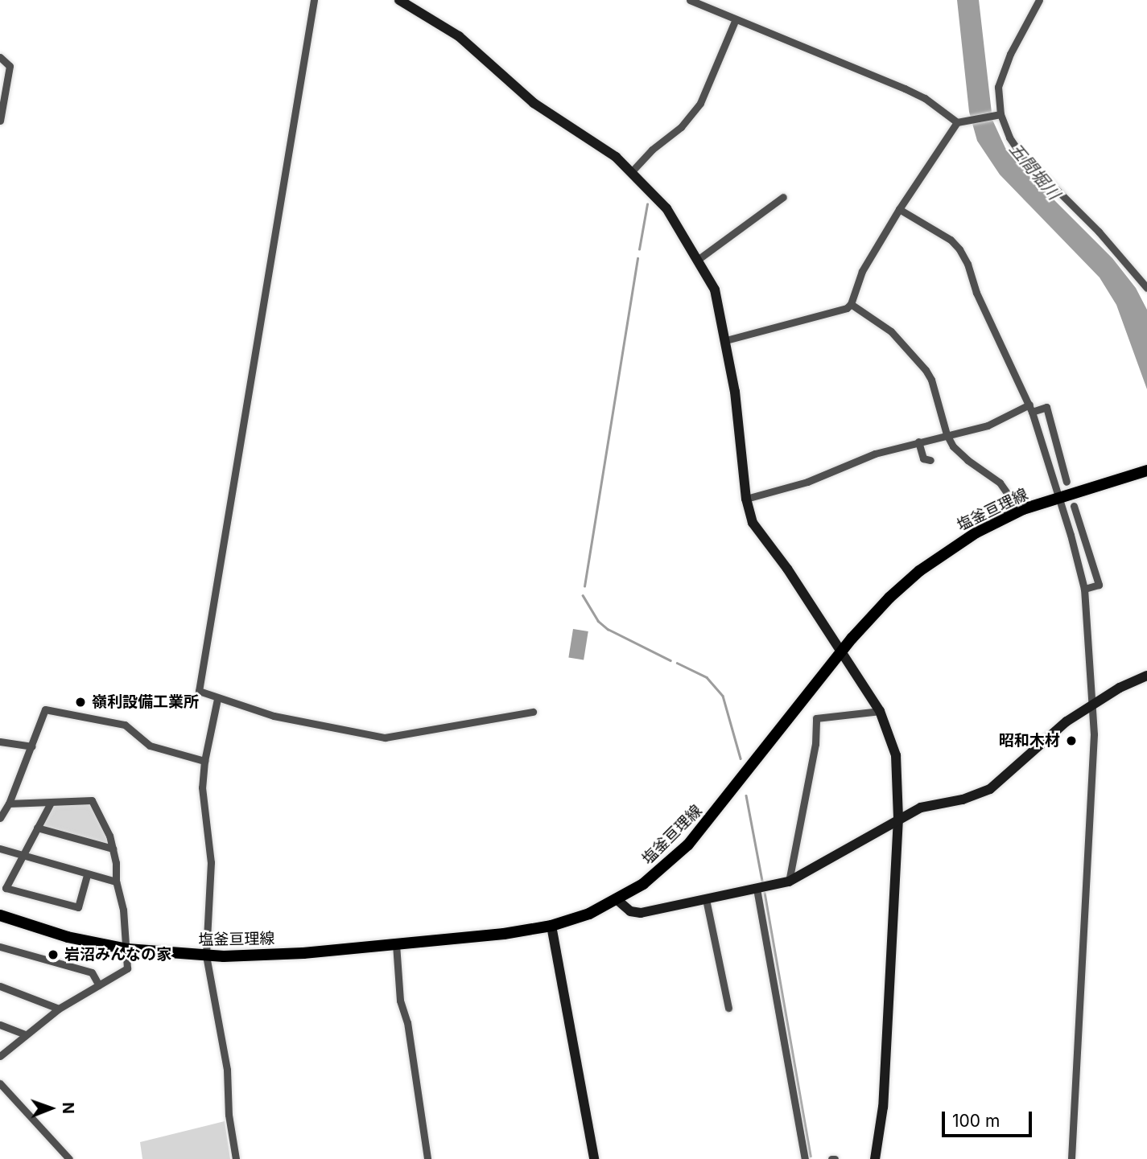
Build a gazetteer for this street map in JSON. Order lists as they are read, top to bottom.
{
  "streets": {
    "main road": ["塩釜亘理線"]
  },
  "water": ["五間堀川"],
  "places": ["嶺利設備工業所", "昭和木材", "岩沼みんなの家"],
  "scale_bar": "100 m",
  "north": "right"
}
